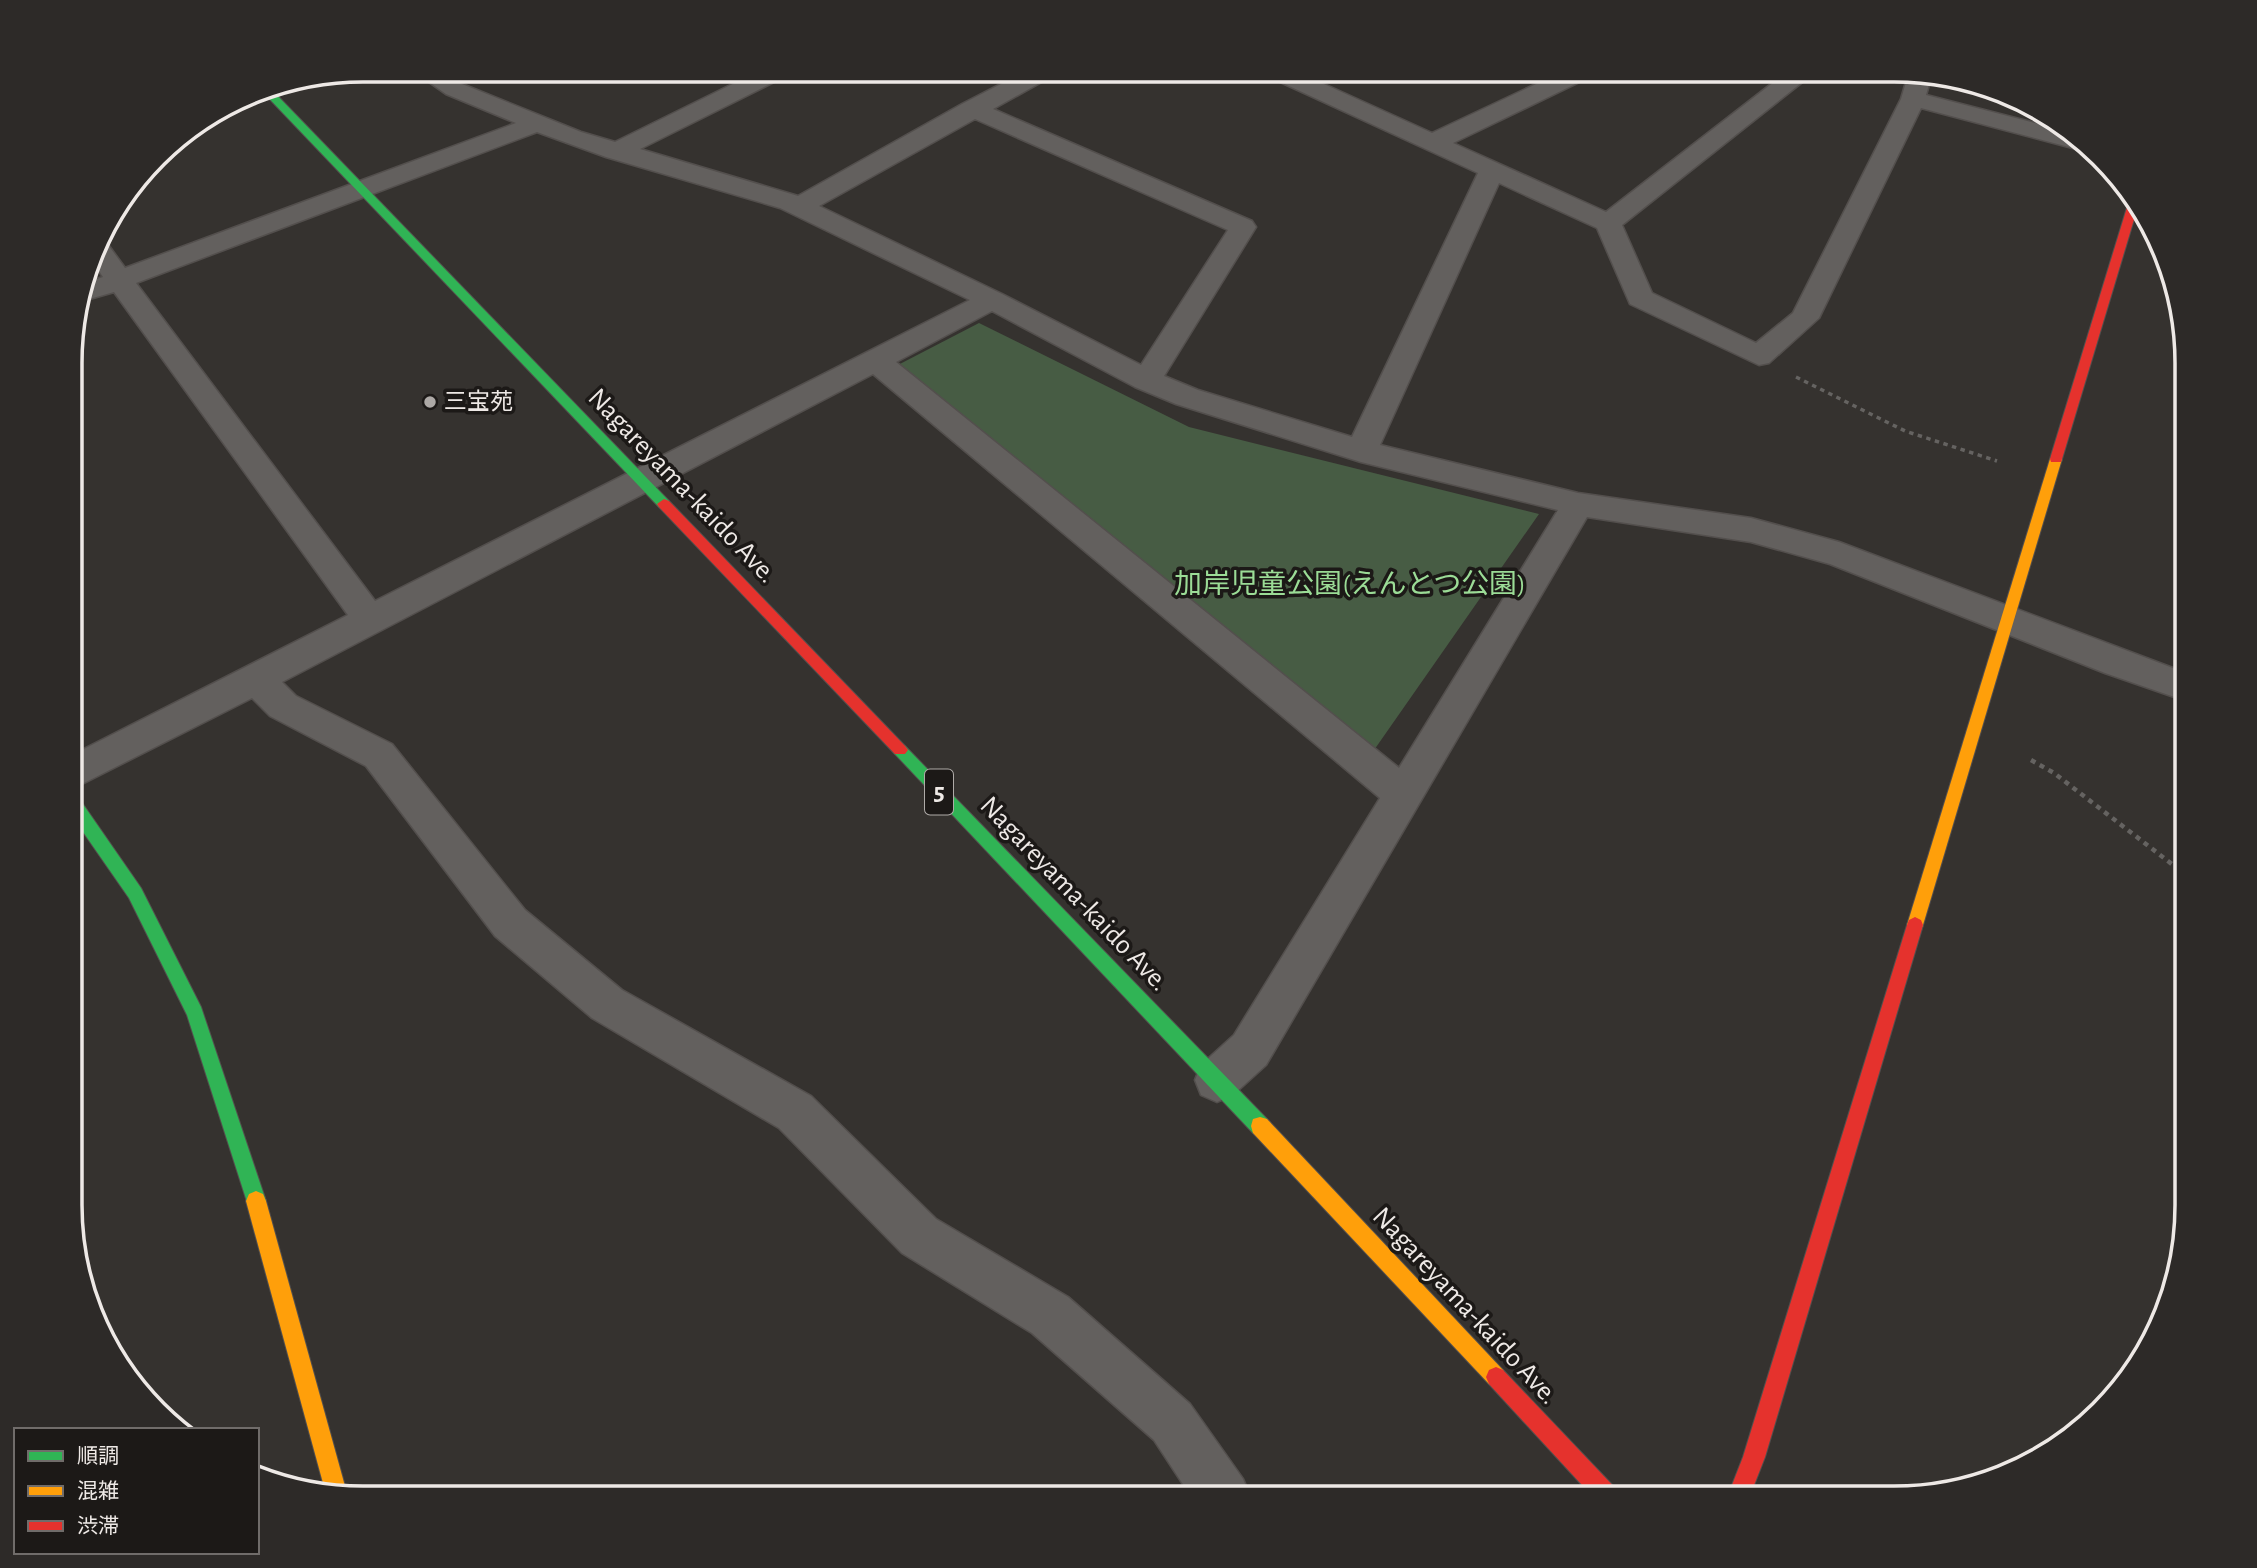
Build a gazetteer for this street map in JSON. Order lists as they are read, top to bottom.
{
  "streets": {
    "street": ["Nagareyama-kaido Ave.", "5"]
  },
  "parks": ["加岸児童公園(えんとつ公園)"],
  "places": ["三宝苑"],
  "legend": ["順調", "混雑", "渋滞"]
}
